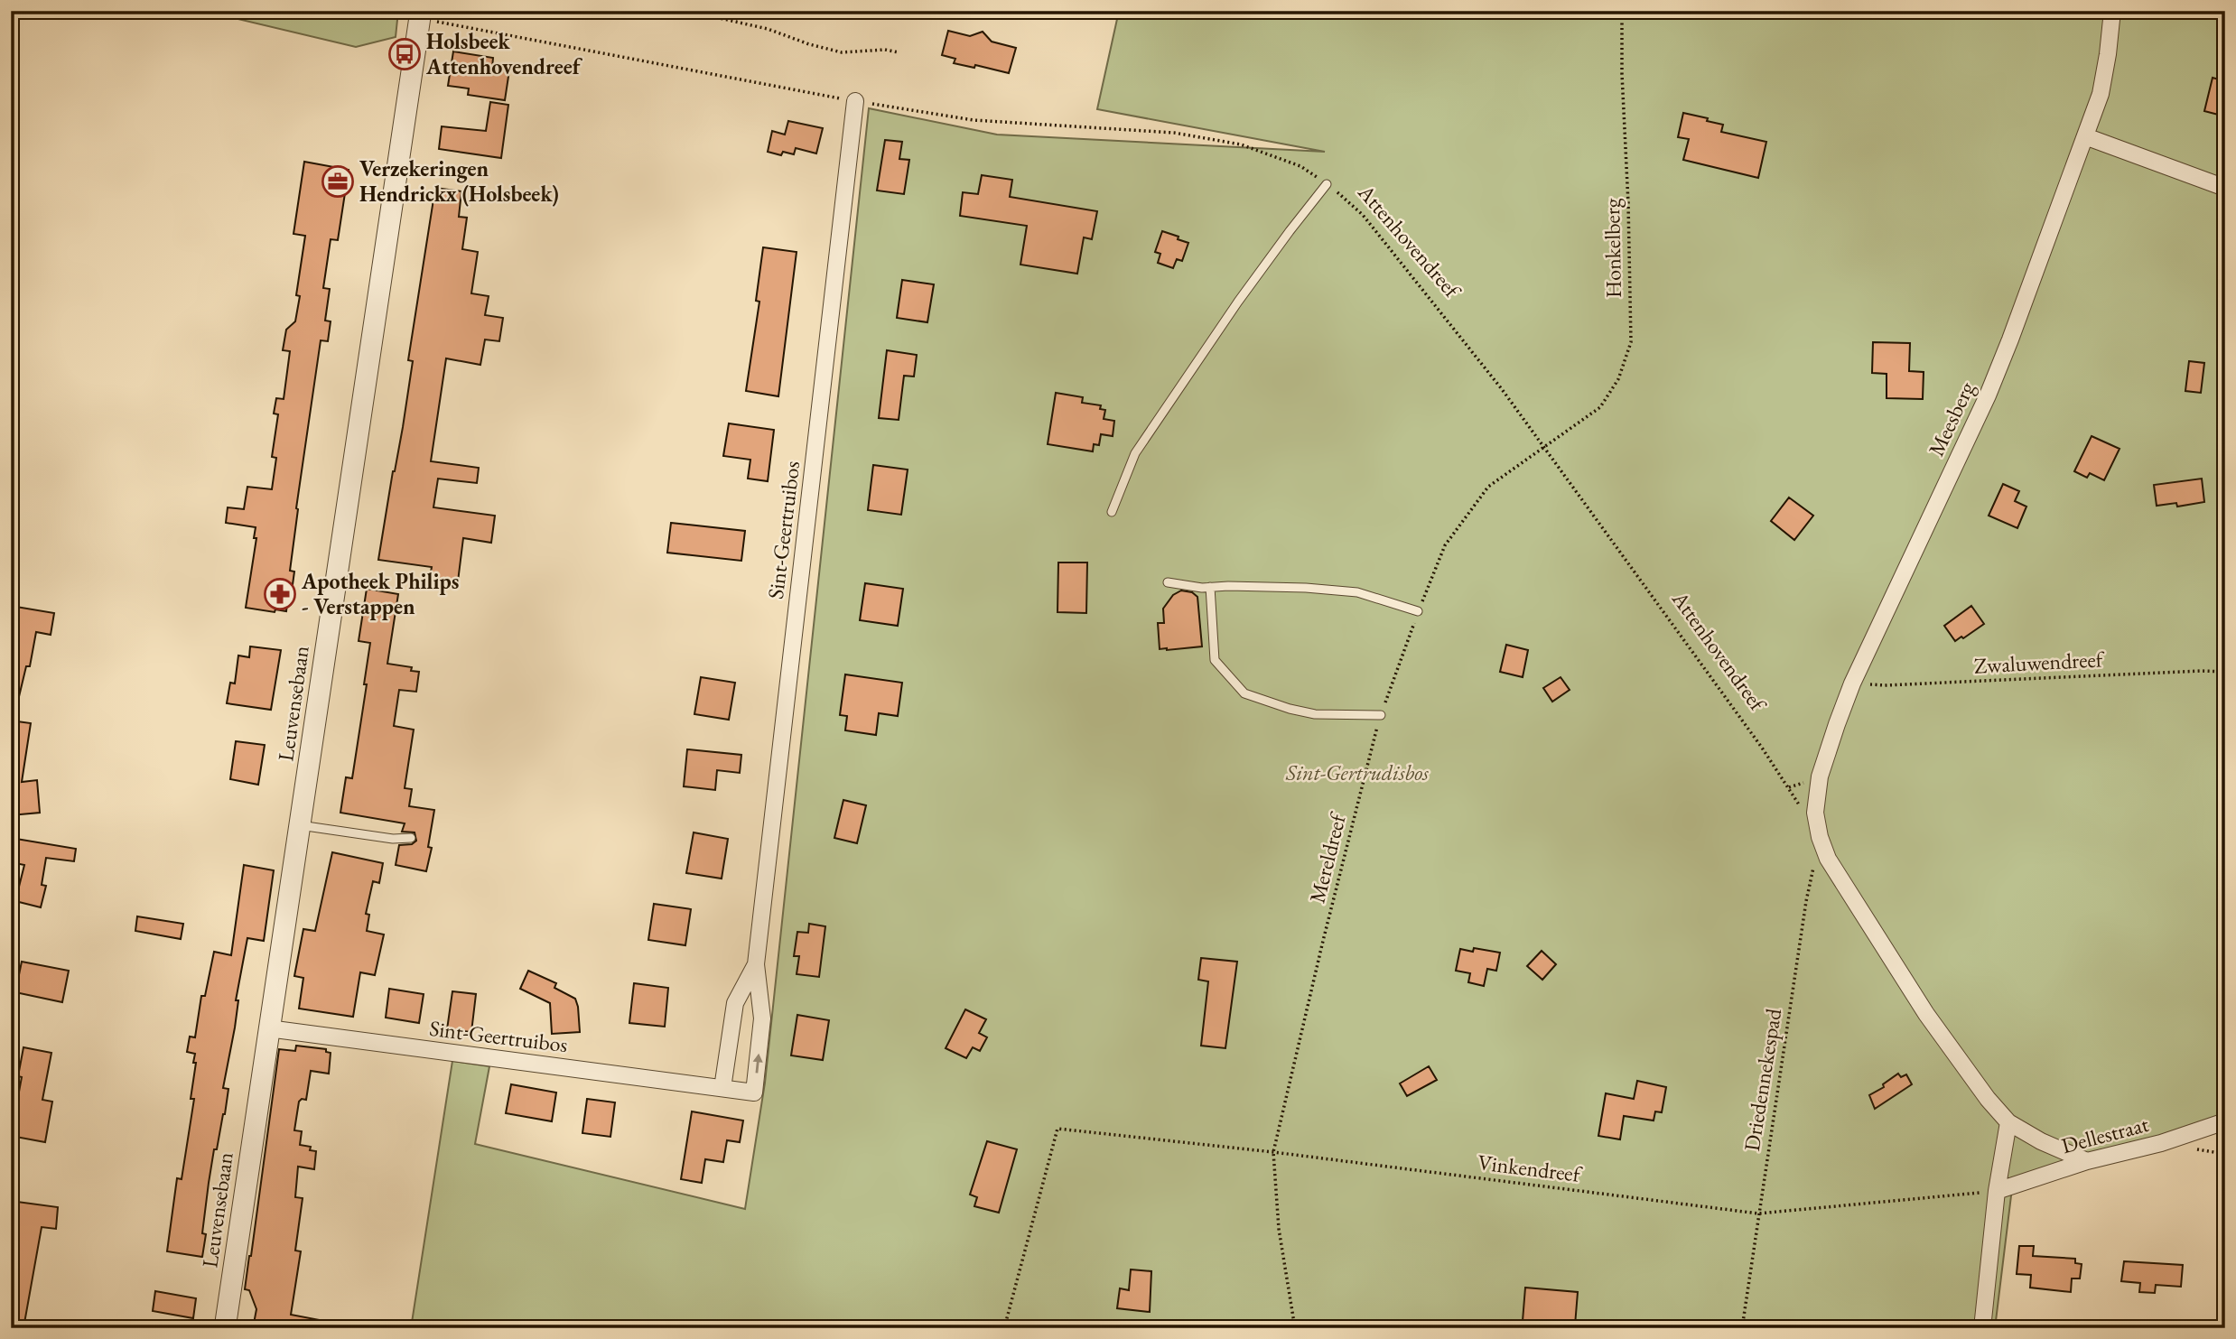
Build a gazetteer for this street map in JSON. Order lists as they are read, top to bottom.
{
  "streets": {
    "street": [
      "Meesberg",
      "Sint-Geertruibos",
      "Leuvensebaan",
      "Dellestraat"
    ],
    "path": [
      "Attenhovendreef",
      "Honkelberg",
      "Zwaluwendreef",
      "Mereldreef",
      "Driedennekespad",
      "Vinkendreef"
    ]
  },
  "crossings": [
    ["Attenhovendreef", "Honkelberg"],
    ["Attenhovendreef", "Mereldreef"],
    ["Honkelberg", "Mereldreef"],
    ["Meesberg", "Zwaluwendreef"],
    ["Meesberg", "Driedennekespad"],
    ["Sint-Geertruibos", "Leuvensebaan"],
    ["Mereldreef", "Vinkendreef"],
    ["Driedennekespad", "Vinkendreef"],
    ["Dellestraat", "Vinkendreef"]
  ],
  "parks": ["Sint-Gertrudisbos"],
  "places": {
    "bus stop": ["Holsbeek Attenhovendreef"],
    "office": ["Verzekeringen Hendrickx (Holsbeek)"],
    "pharmacy": ["Apotheek Philips - Verstappen"]
  }
}
